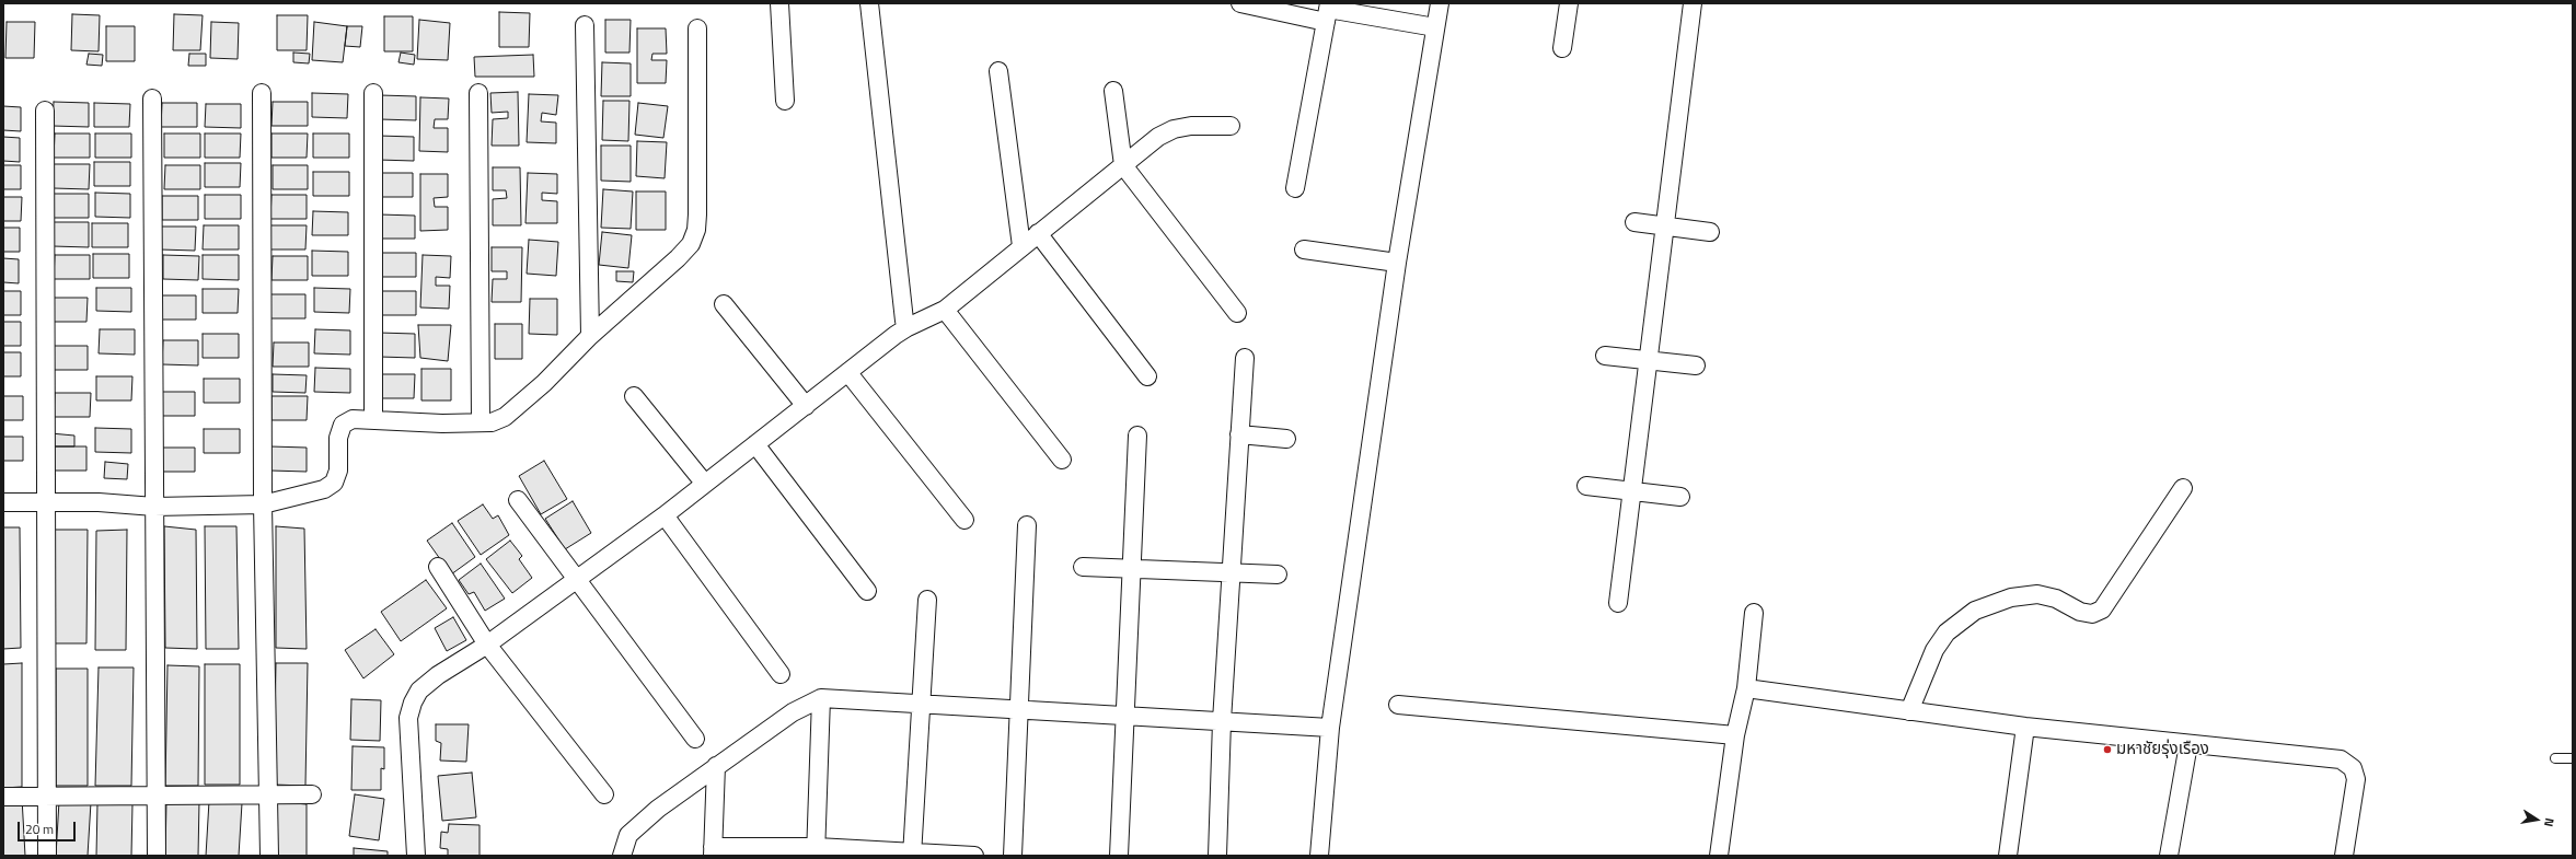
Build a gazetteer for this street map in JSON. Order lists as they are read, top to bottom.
{
  "places": ["มหาชัยรุ่งเรือง"],
  "scale_bar": "20 m",
  "north": "right"
}
